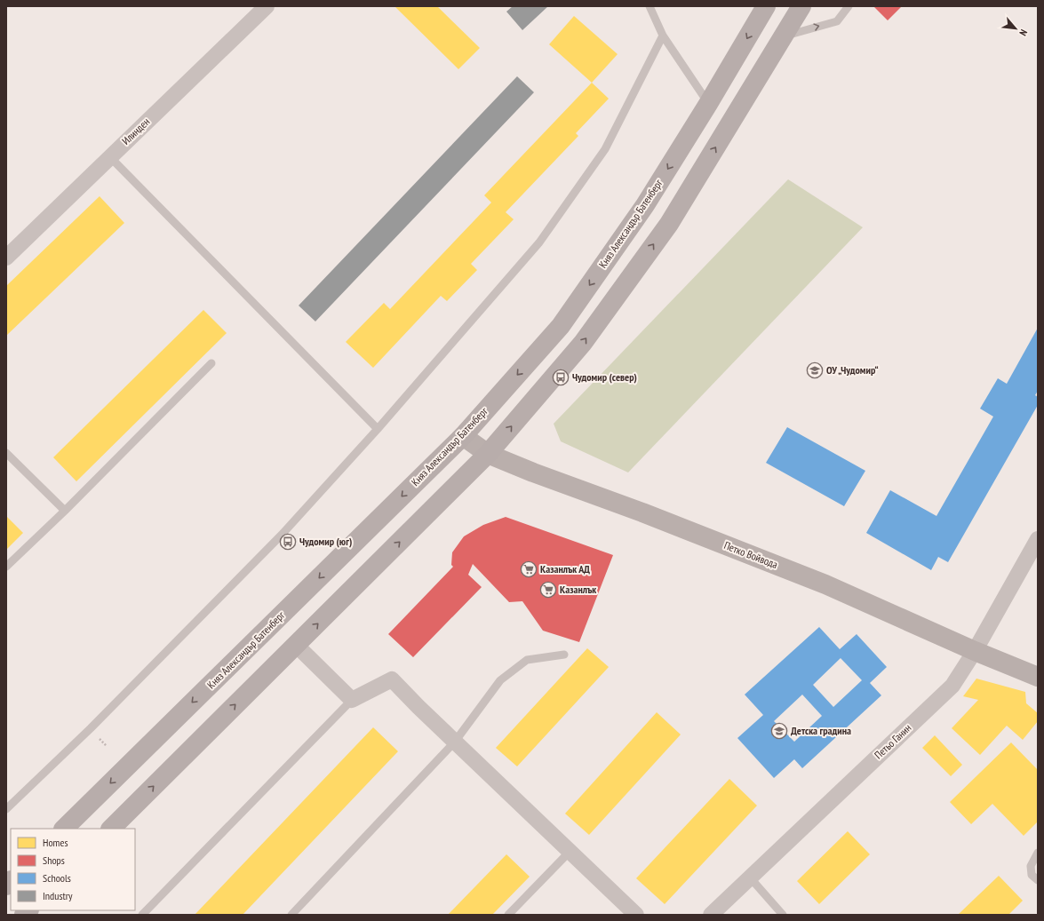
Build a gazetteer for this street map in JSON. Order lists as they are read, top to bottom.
{
  "streets": {
    "main road": ["Княз Александър Батенберг"],
    "street": ["Илинден", "Петко Войвода", "Петьо Ганин"]
  },
  "crossings": [
    ["Княз Александър Батенберг", "Петко Войвода"],
    ["Петко Войвода", "Петьо Ганин"]
  ],
  "places": {
    "school or university": ["ОУ „Чудомир“", "Детска градина"],
    "bus stop": ["Чудомир (север)", "Чудомир (юг)"],
    "supermarket": ["Казанлък АД", "Казанлък"]
  },
  "legend": [
    "Homes",
    "Shops",
    "Schools",
    "Industry"
  ],
  "north": "bottom right"
}
